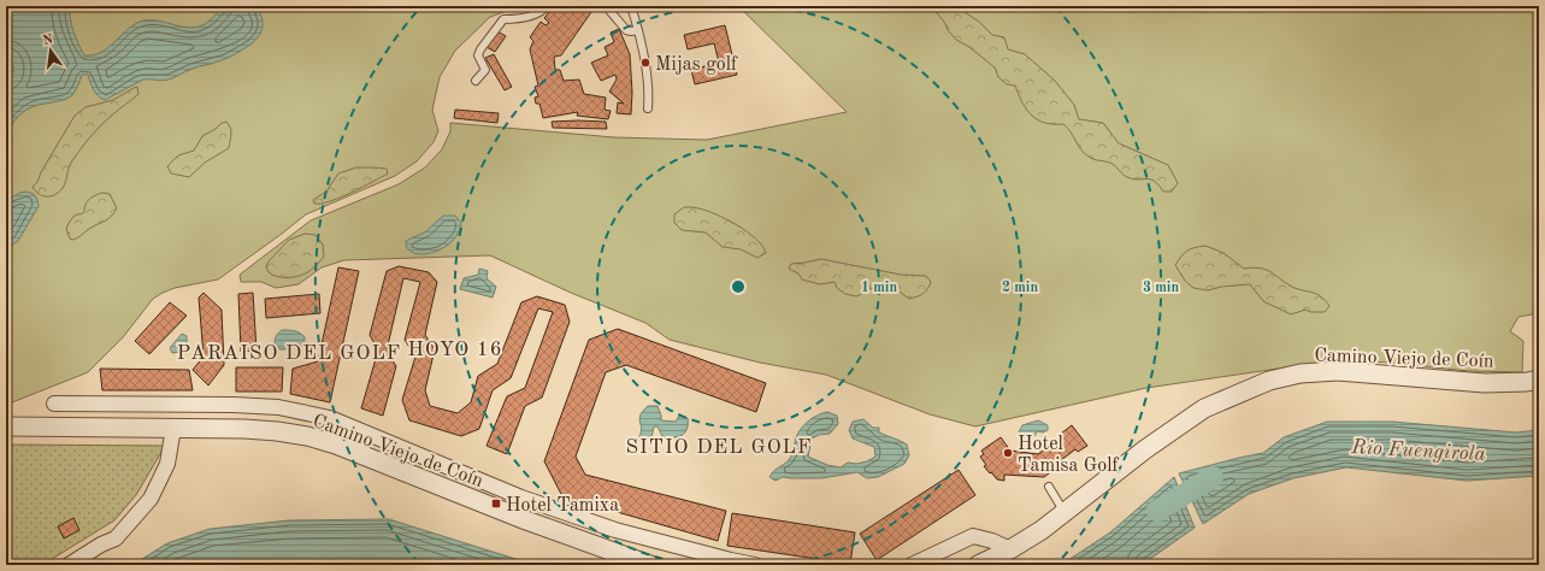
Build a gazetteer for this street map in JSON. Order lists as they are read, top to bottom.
{
  "streets": {
    "street": ["Camino Viejo de Coín"]
  },
  "districts": ["HOYO 16", "PARAISO DEL GOLF", "SITIO DEL GOLF"],
  "water": ["Rio Fuengirola"],
  "places": {
    "other": ["Mijas golf", "Hotel Tamisa Golf"],
    "transit": ["Hotel Tamixa"]
  },
  "north": "top",
  "rings": ["1 min", "2 min", "3 min"]
}
